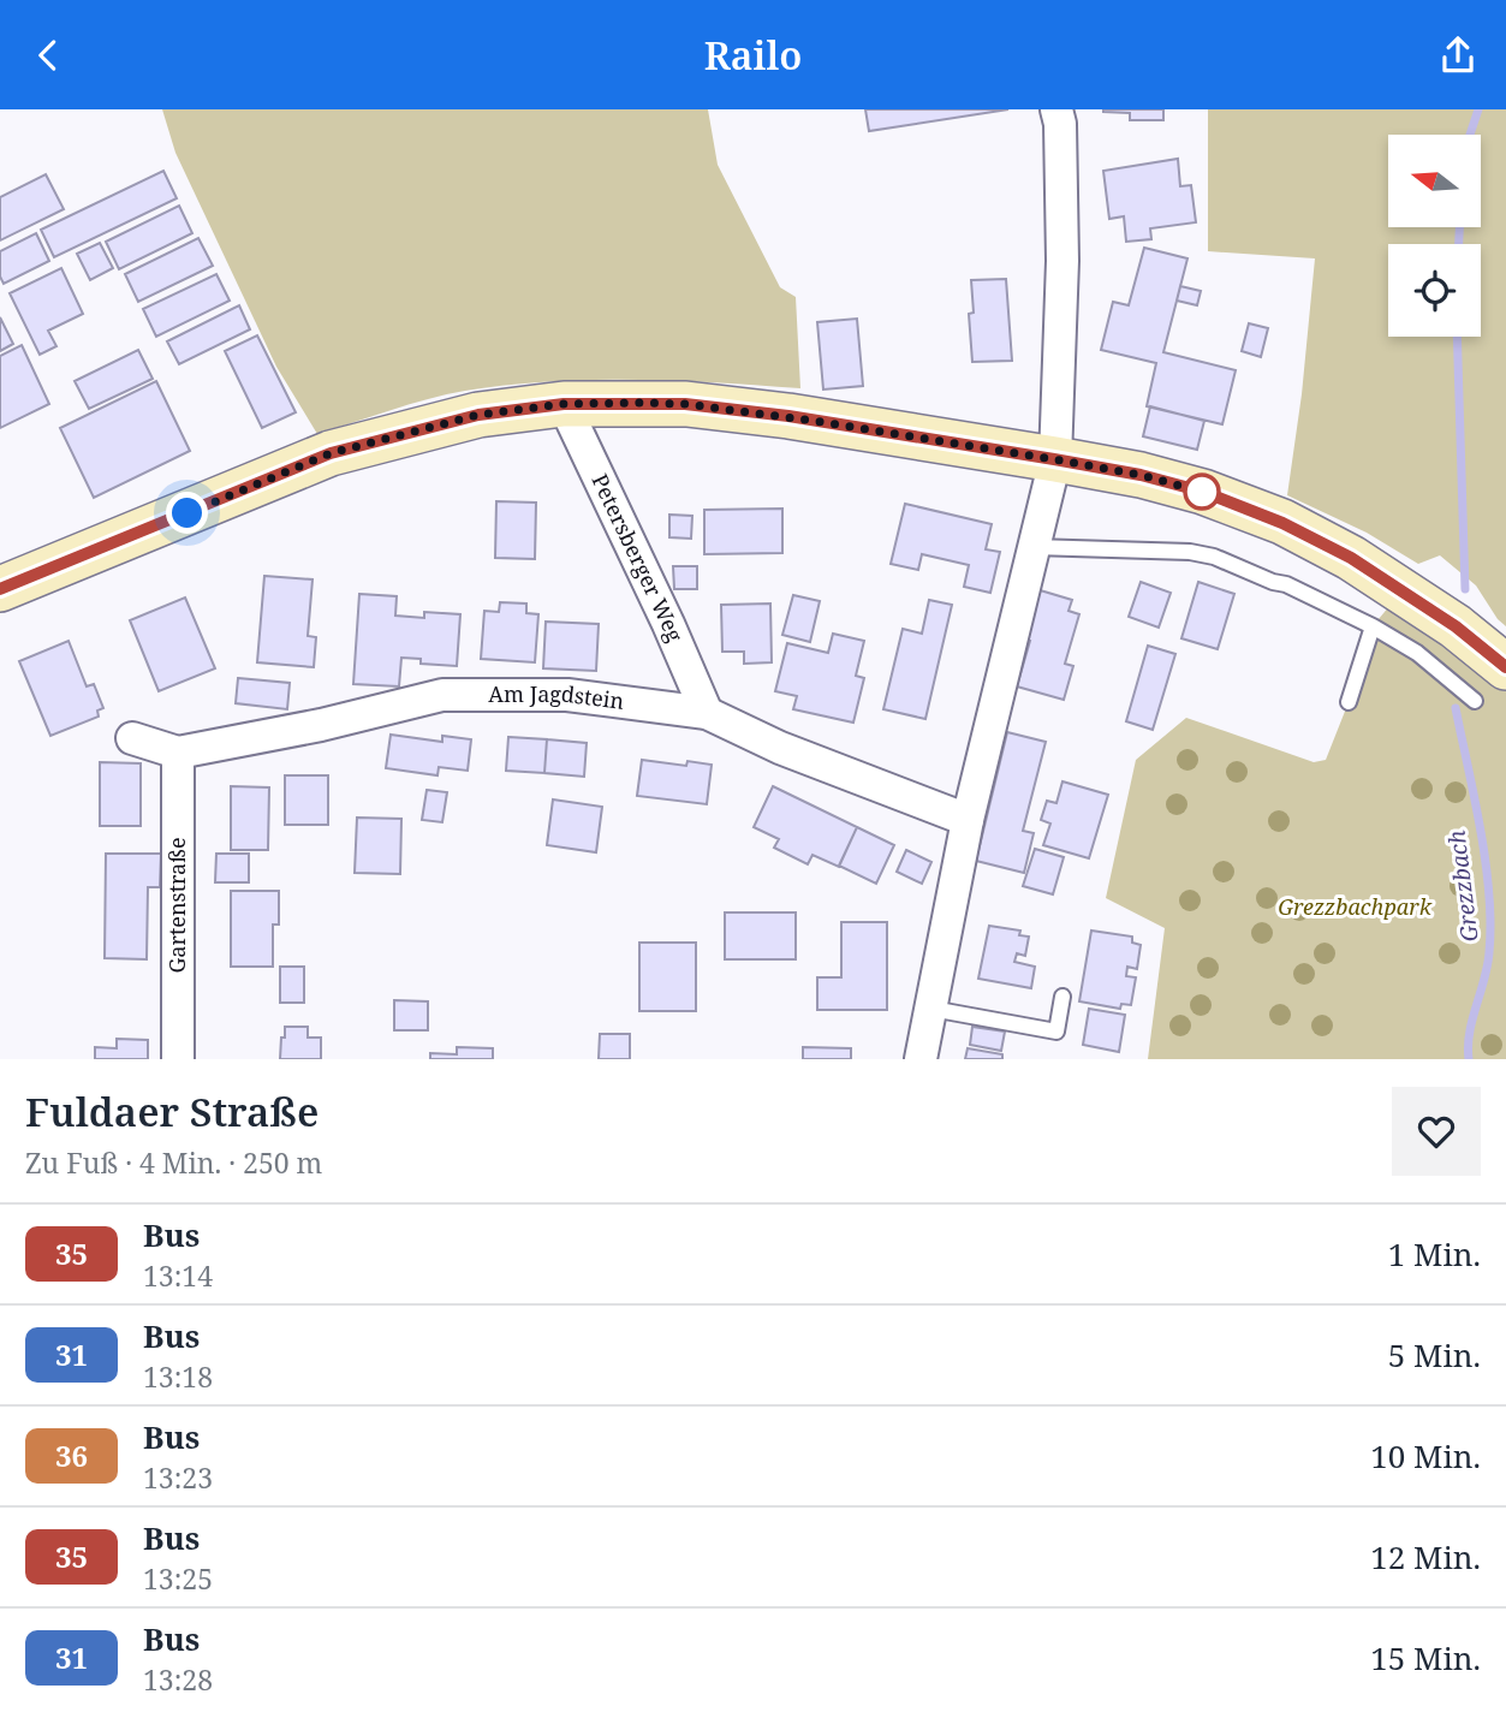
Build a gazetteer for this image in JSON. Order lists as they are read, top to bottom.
{
  "streets": {
    "street": ["Petersberger Weg", "Am Jagdstein", "Gartenstraße"]
  },
  "crossings": [
    ["Petersberger Weg", "Am Jagdstein"],
    ["Am Jagdstein", "Gartenstraße"]
  ],
  "water": ["Grezzbach"],
  "parks": ["Grezzbachpark"],
  "lines": ["bus line 35"],
  "north": "left",
  "page": {
    "header": "Railo",
    "heading": ["Fuldaer Straße", "Zu Fuß · 4 Min. · 250 m"],
    "list": [
      {
        "mark": "35",
        "name": "Bus",
        "note": "13:14",
        "value": "1 Min."
      },
      {
        "mark": "31",
        "name": "Bus",
        "note": "13:18",
        "value": "5 Min."
      },
      {
        "mark": "36",
        "name": "Bus",
        "note": "13:23",
        "value": "10 Min."
      },
      {
        "mark": "35",
        "name": "Bus",
        "note": "13:25",
        "value": "12 Min."
      },
      {
        "mark": "31",
        "name": "Bus",
        "note": "13:28",
        "value": "15 Min."
      }
    ]
  }
}
